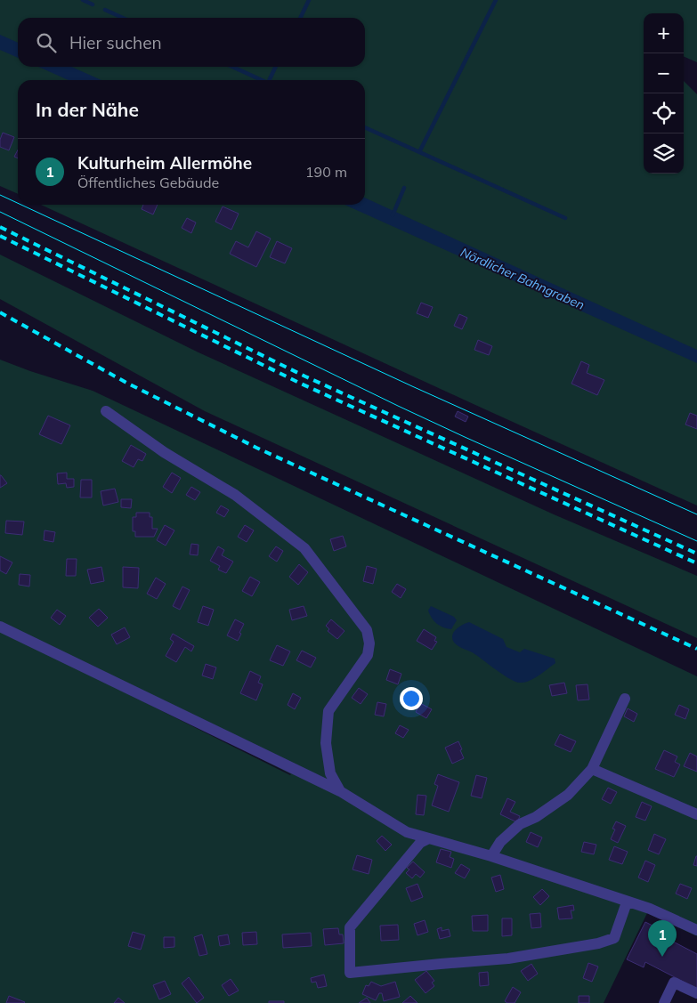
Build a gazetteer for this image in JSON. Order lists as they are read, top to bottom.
{
  "water": ["Nördlicher Bahngraben"],
  "page": {
    "map_buttons": ["+", "−"],
    "search": "Hier suchen",
    "heading": "In der Nähe",
    "list": [
      {
        "mark": "1",
        "name": "Kulturheim Allermöhe",
        "note": "Öffentliches Gebäude",
        "value": "190 m"
      }
    ],
    "pins": "1"
  }
}
